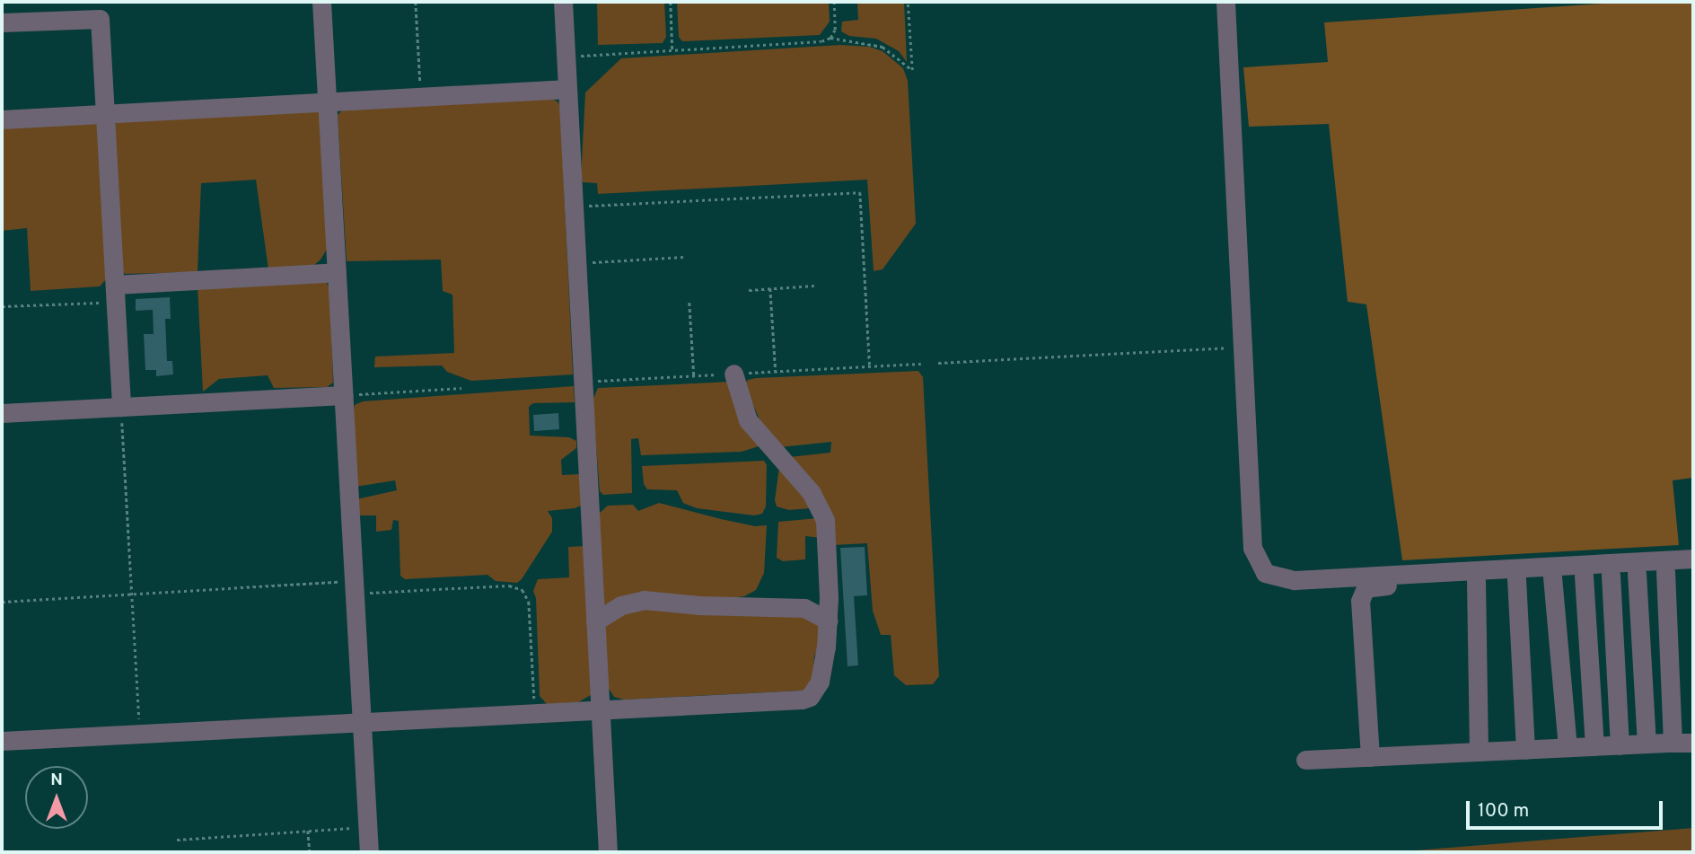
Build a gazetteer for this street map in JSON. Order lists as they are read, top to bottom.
{
  "scale_bar": "100 m",
  "north": "top"
}
